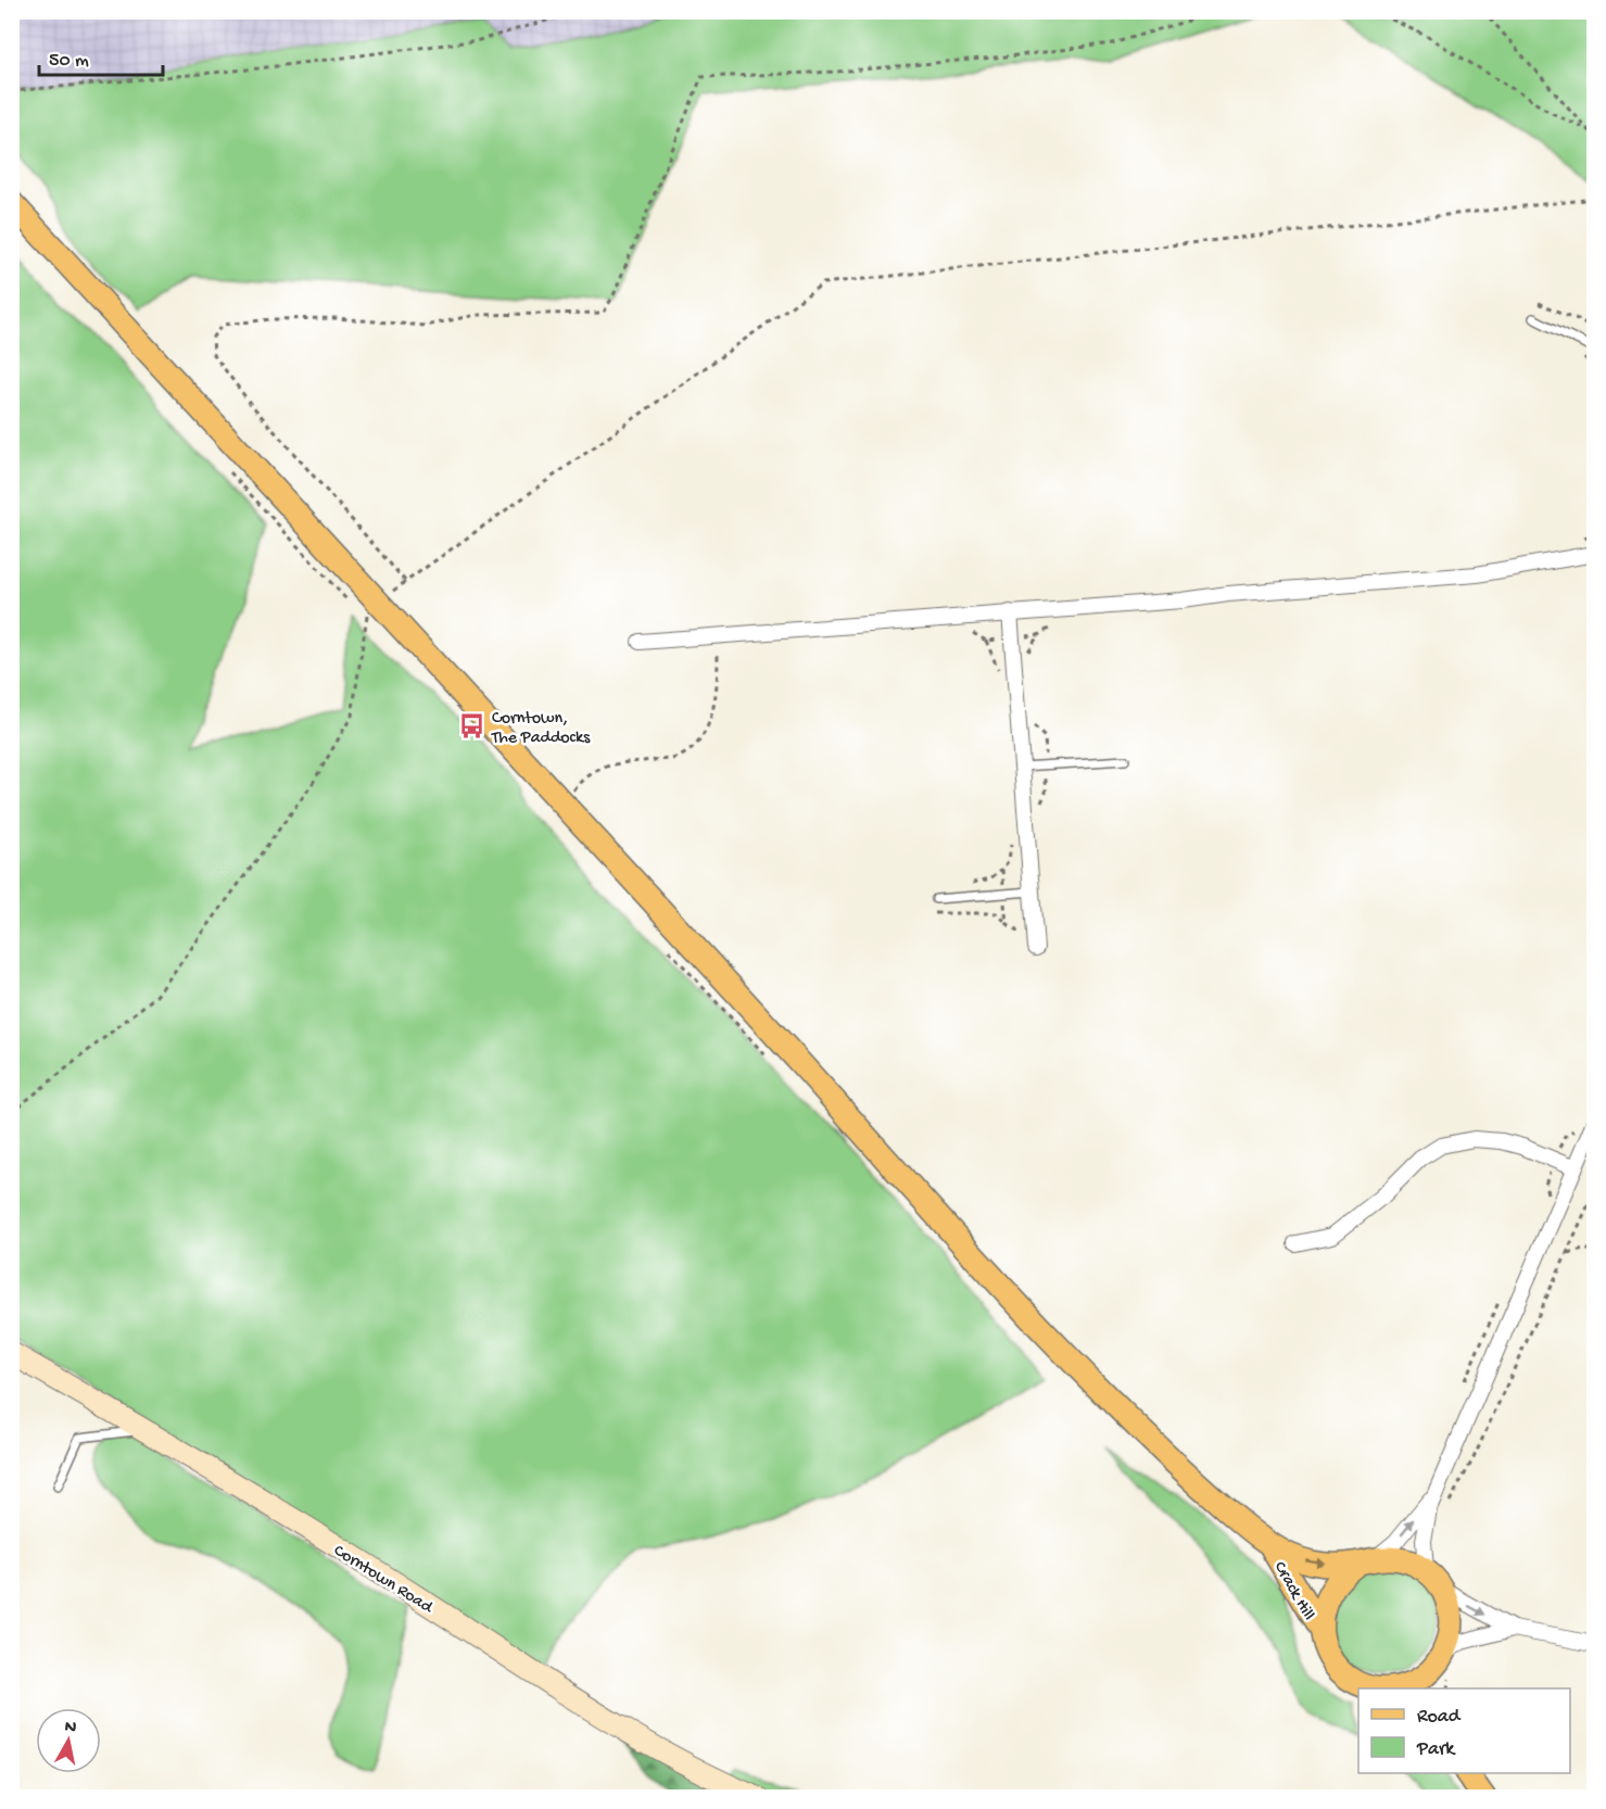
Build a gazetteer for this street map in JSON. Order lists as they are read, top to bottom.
{
  "streets": {
    "main road": ["Corntown Road", "Crack Hill"]
  },
  "places": {
    "bus stop": ["Corntown, The Paddocks"]
  },
  "legend": ["Road", "Park"],
  "scale_bar": "50 m",
  "north": "top"
}
